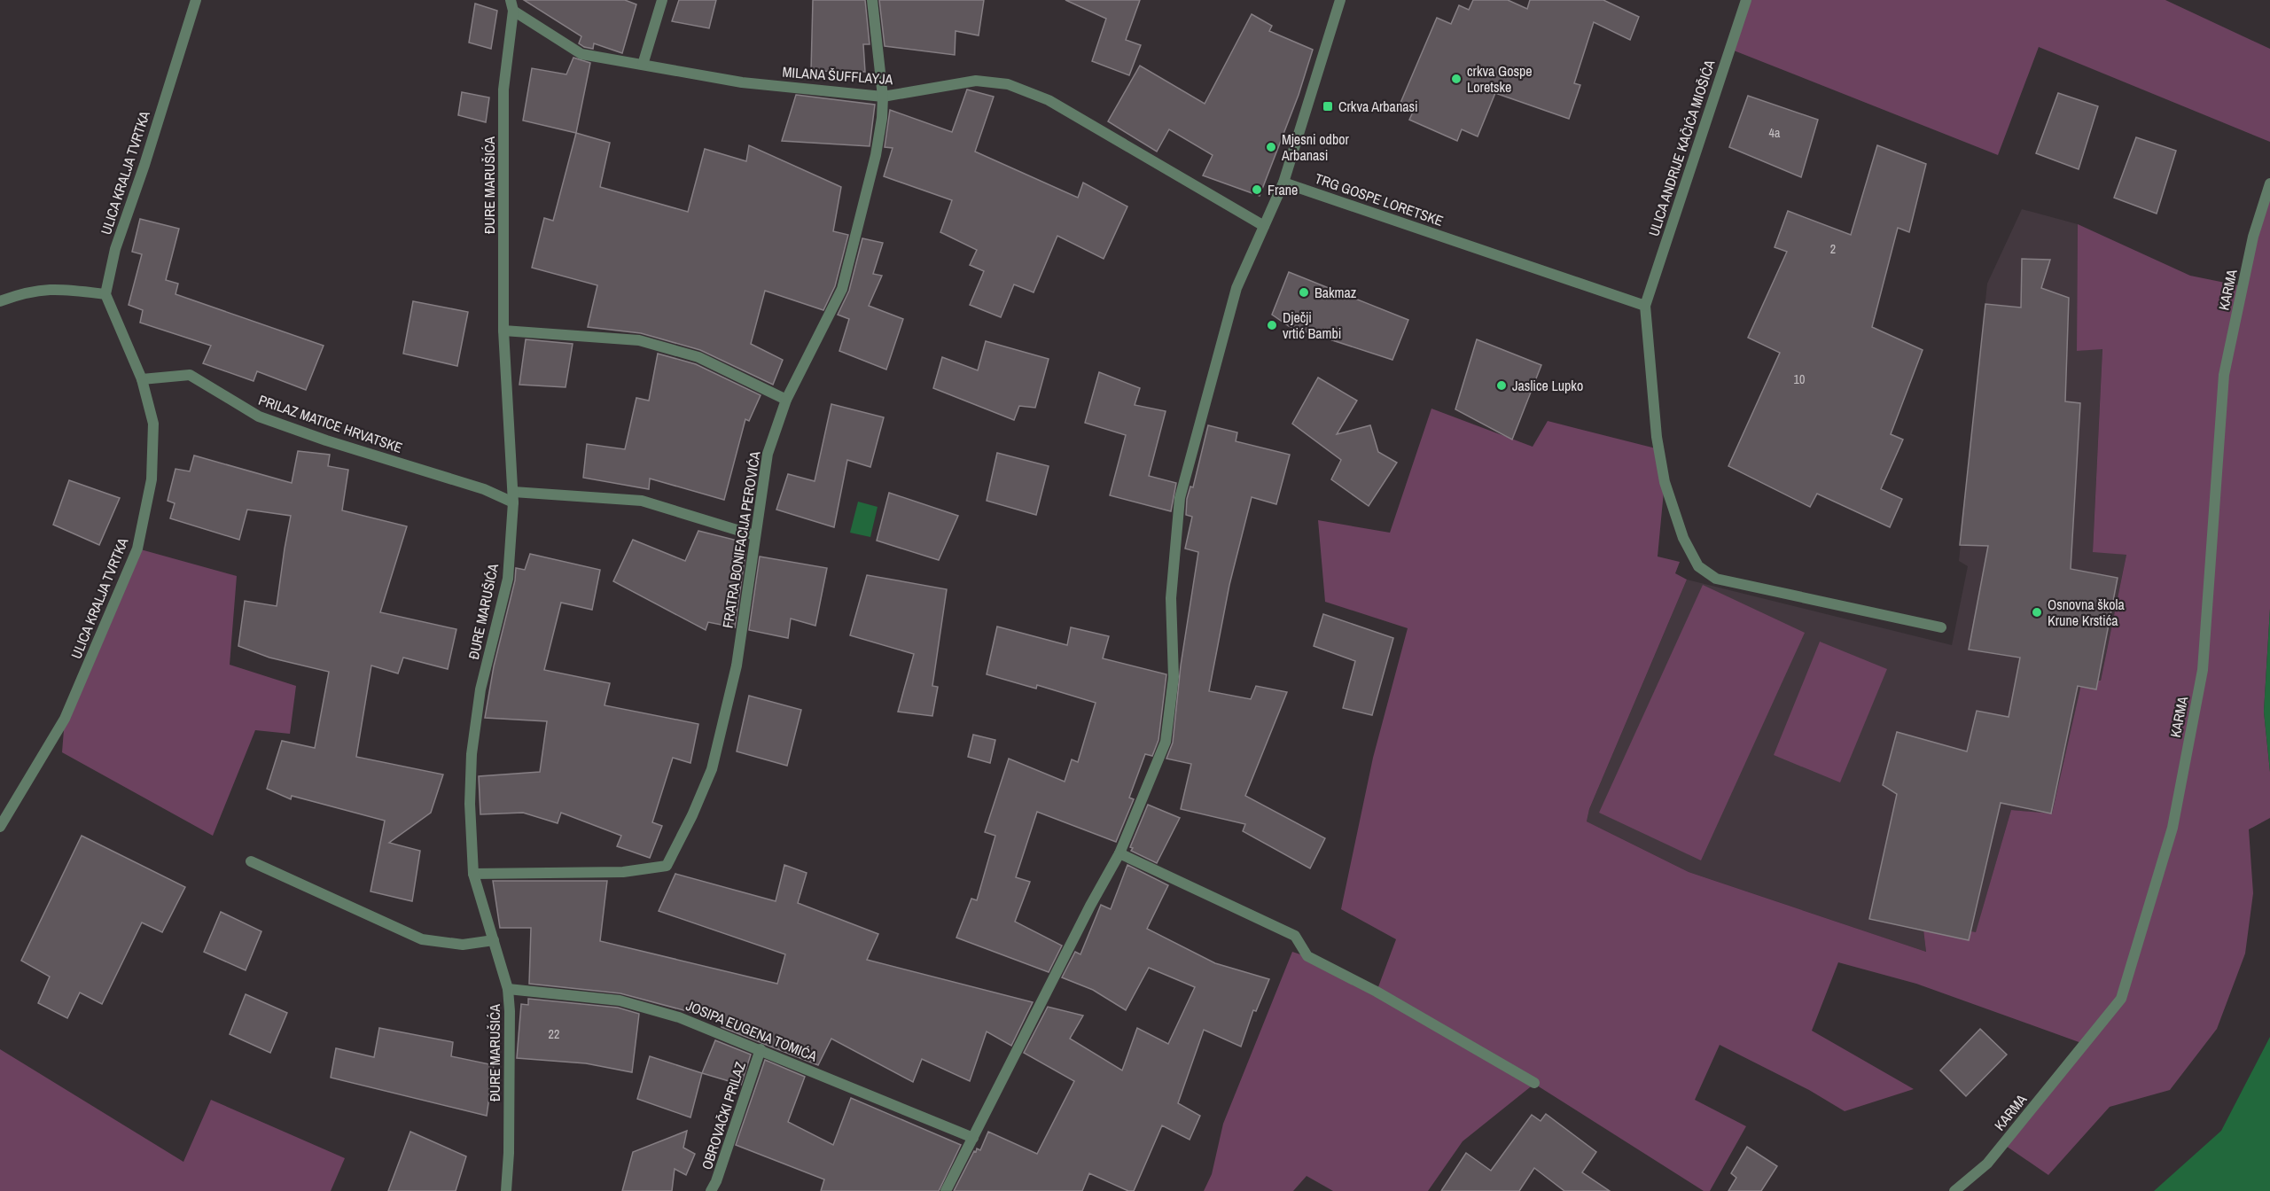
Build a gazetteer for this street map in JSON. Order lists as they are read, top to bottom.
{
  "streets": {
    "street": [
      "MILANA ŠUFFLAYJA",
      "ULICA ANDRIJE KAČIĆA MIOŠIĆA",
      "ULICA KRALJA TVRTKA",
      "ĐURE MARUŠIĆA",
      "TRG GOSPE LORETSKE",
      "KARMA",
      "PRILAZ MATICE HRVATSKE",
      "FRATRA BONIFACIJA PEROVIĆA",
      "JOSIPA EUGENA TOMIĆA",
      "OBROVAČKI PRILAZ"
    ]
  },
  "crossings": [
    ["MILANA ŠUFFLAYJA", "ĐURE MARUŠIĆA"],
    ["MILANA ŠUFFLAYJA", "FRATRA BONIFACIJA PEROVIĆA"],
    ["ULICA ANDRIJE KAČIĆA MIOŠIĆA", "TRG GOSPE LORETSKE"],
    ["ULICA KRALJA TVRTKA", "PRILAZ MATICE HRVATSKE"],
    ["ĐURE MARUŠIĆA", "PRILAZ MATICE HRVATSKE"],
    ["ĐURE MARUŠIĆA", "FRATRA BONIFACIJA PEROVIĆA"],
    ["ĐURE MARUŠIĆA", "JOSIPA EUGENA TOMIĆA"],
    ["JOSIPA EUGENA TOMIĆA", "OBROVAČKI PRILAZ"]
  ],
  "places": {
    "other": [
      "crkva Gospe Loretske",
      "Mjesni odbor Arbanasi",
      "Frane",
      "Bakmaz",
      "Dječji vrtić Bambi",
      "Jaslice Lupko",
      "Osnovna škola Krune Krstića"
    ],
    "transit": ["Crkva Arbanasi"]
  },
  "house_numbers": [
    "4a",
    "2",
    "10",
    "22"
  ]
}
